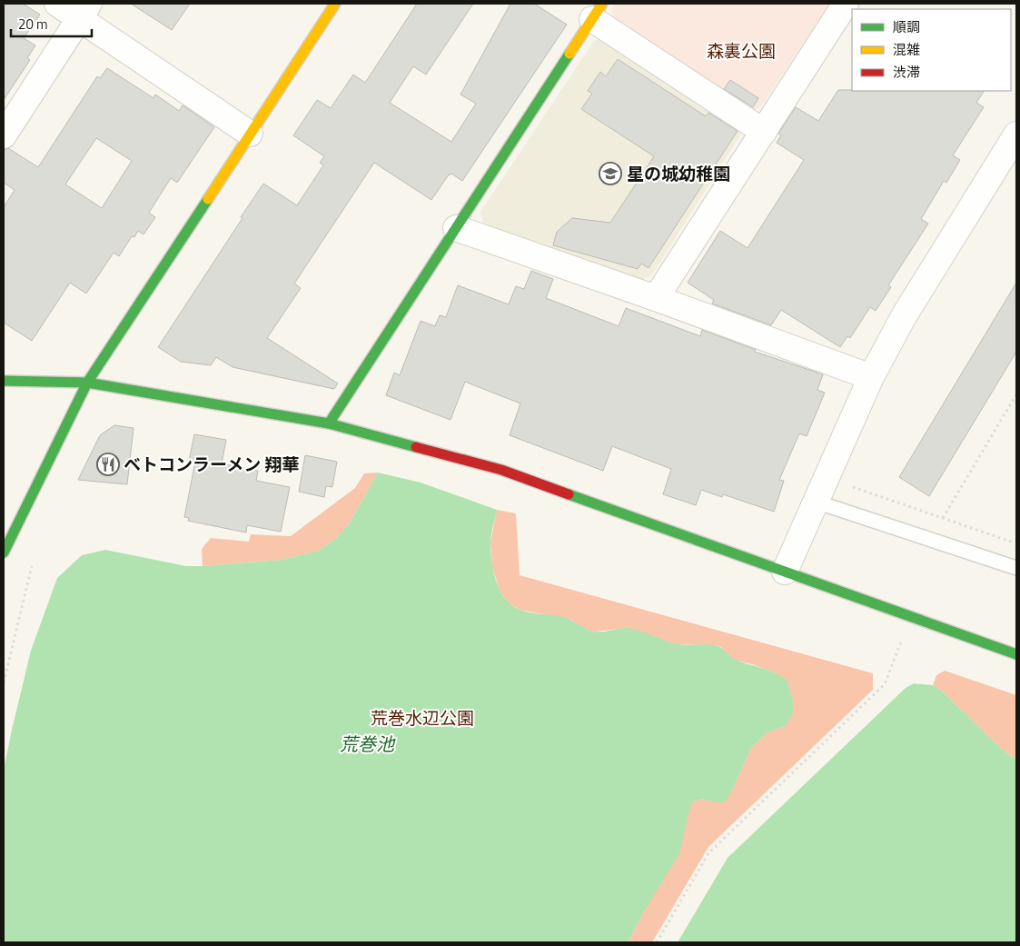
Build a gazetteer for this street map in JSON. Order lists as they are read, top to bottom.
{
  "water": ["荒巻池"],
  "parks": ["森裏公園", "荒巻水辺公園"],
  "places": {
    "school or university": ["星の城幼稚園"],
    "restaurant": ["ベトコンラーメン 翔華"]
  },
  "legend": ["順調", "混雑", "渋滞"],
  "scale_bar": "20 m"
}
